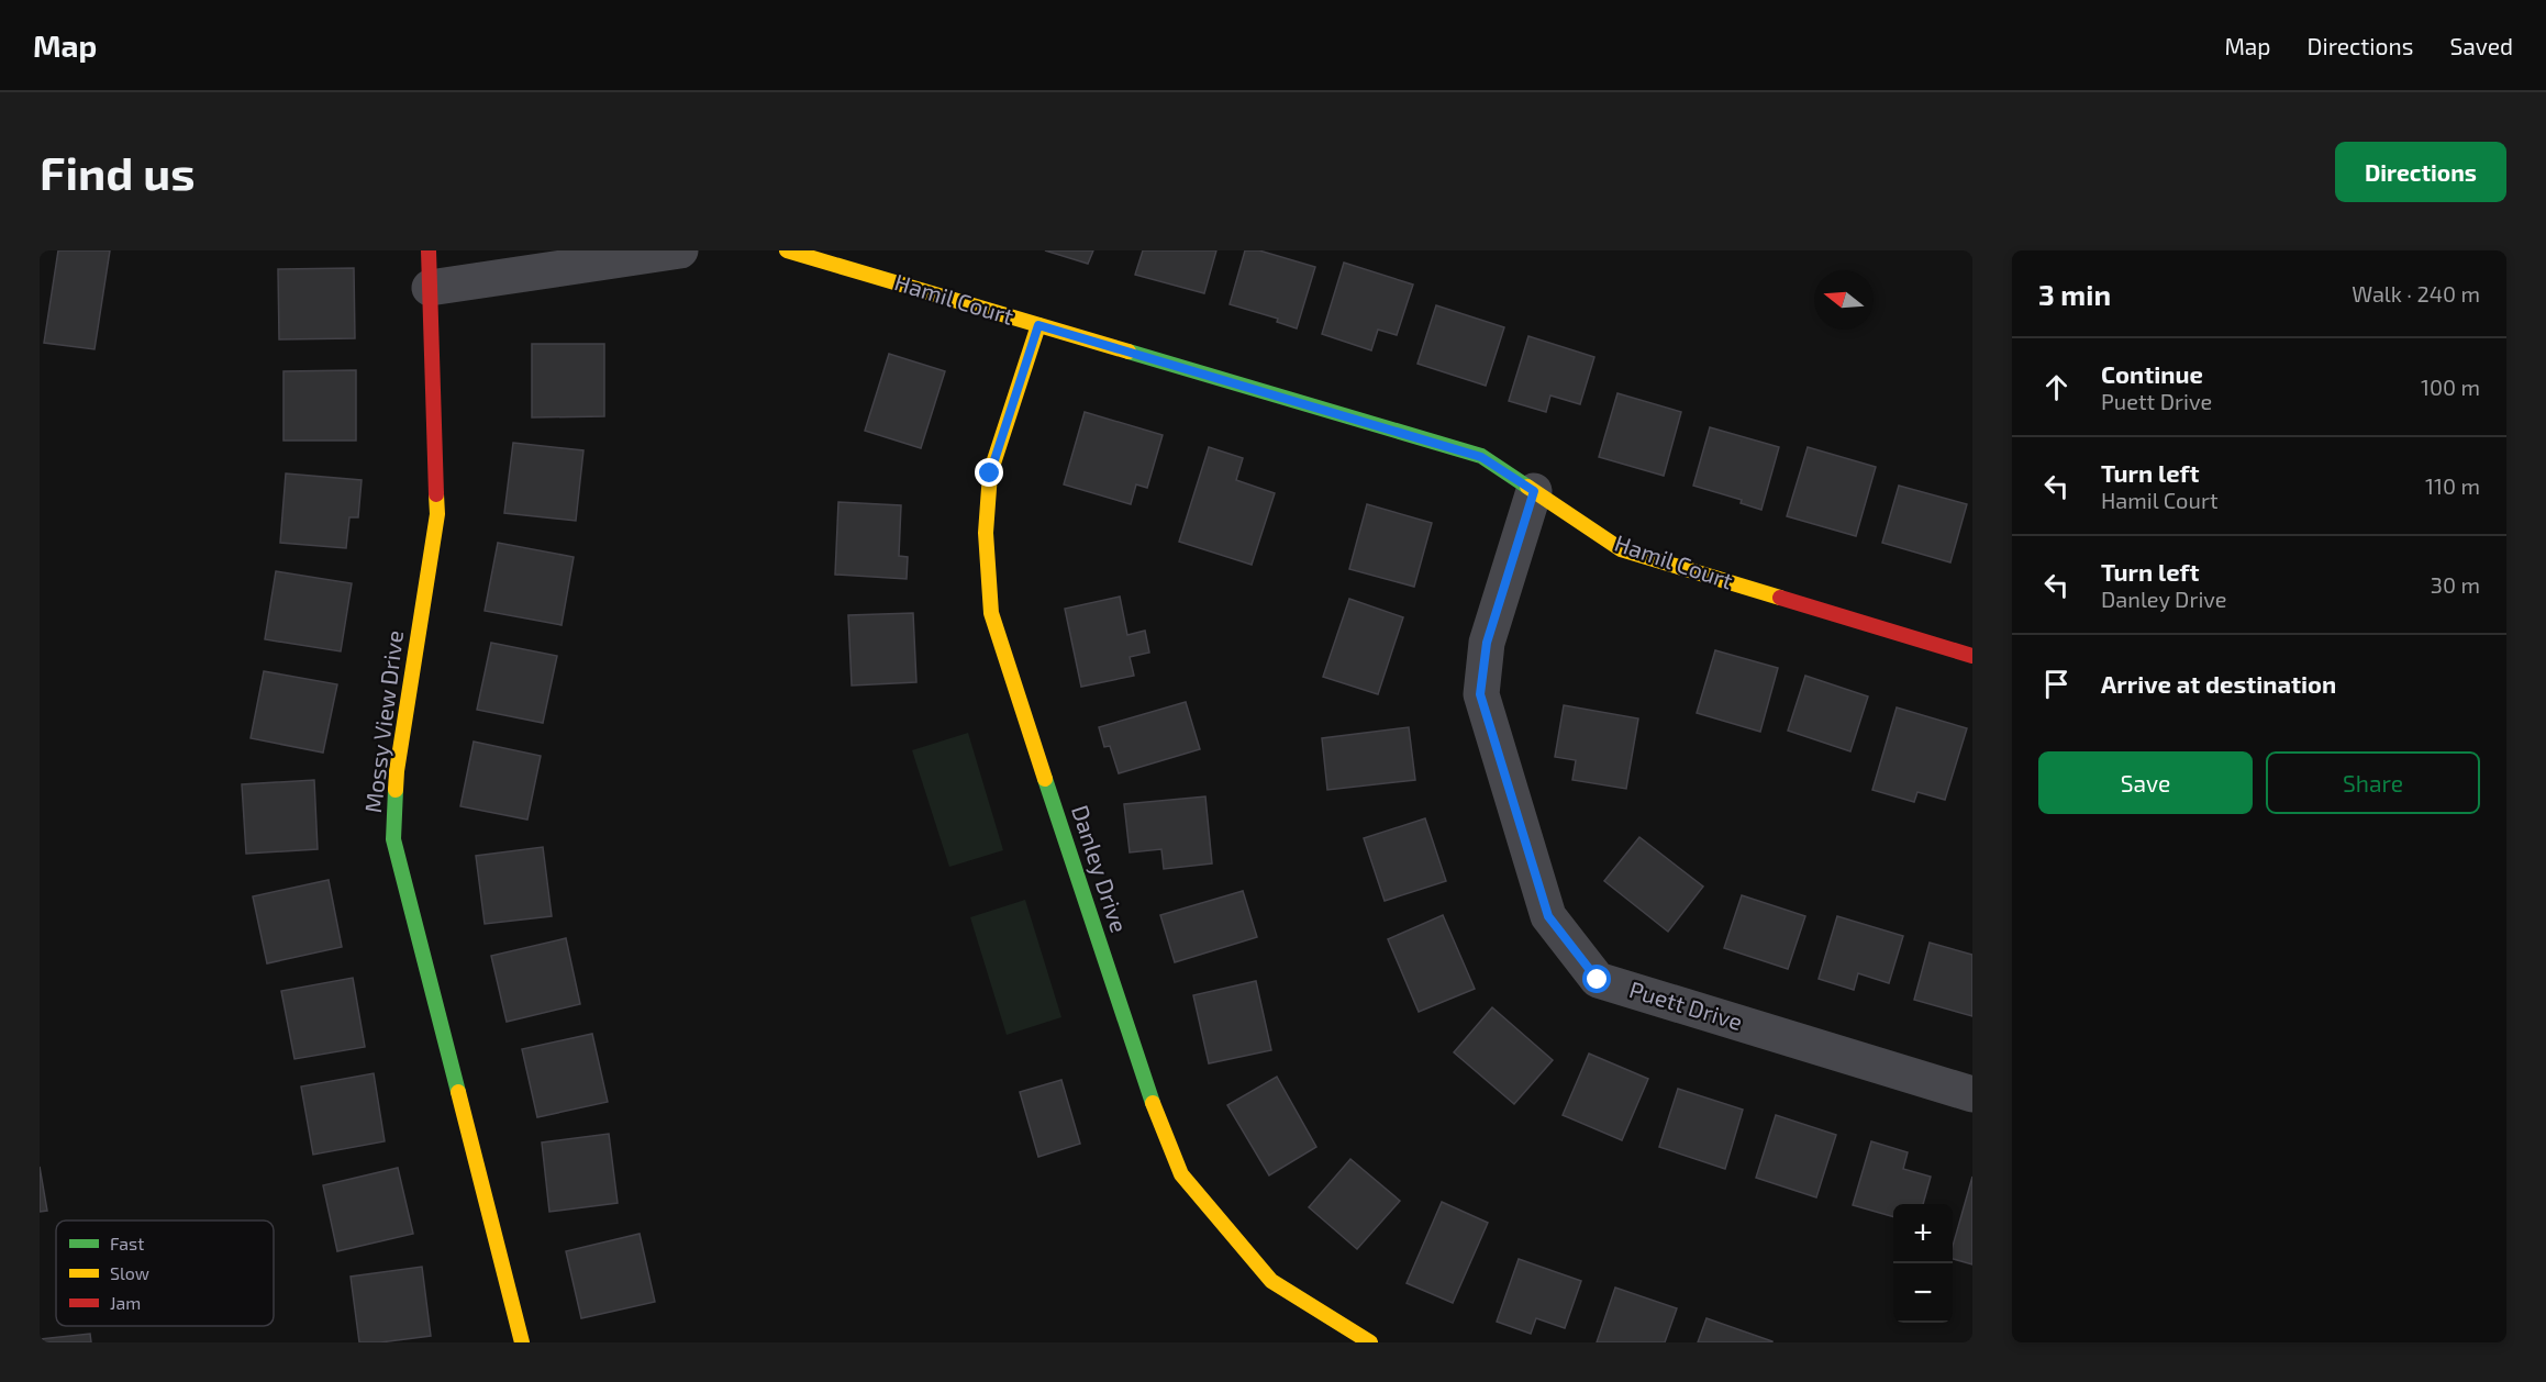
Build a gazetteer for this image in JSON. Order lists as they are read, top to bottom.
{
  "streets": {
    "street": [
      "Hamil Court",
      "Mossy View Drive",
      "Danley Drive",
      "Puett Drive"
    ]
  },
  "crossings": [
    ["Hamil Court", "Danley Drive"],
    ["Hamil Court", "Puett Drive"]
  ],
  "legend": ["Fast", "Slow", "Jam"],
  "north": "left",
  "page": {
    "header": "Map",
    "nav": ["Map", "Directions", "Saved"],
    "buttons": [
      "Directions",
      ["Save", "Share"]
    ],
    "title": "Find us",
    "heading": ["3 min", "Walk · 240 m"],
    "list": [
      ["Continue", "Puett Drive", "100 m"],
      ["Turn left", "Hamil Court", "110 m"],
      ["Turn left", "Danley Drive", "30 m"],
      "Arrive at destination"
    ],
    "map_buttons": ["+", "−"]
  }
}
